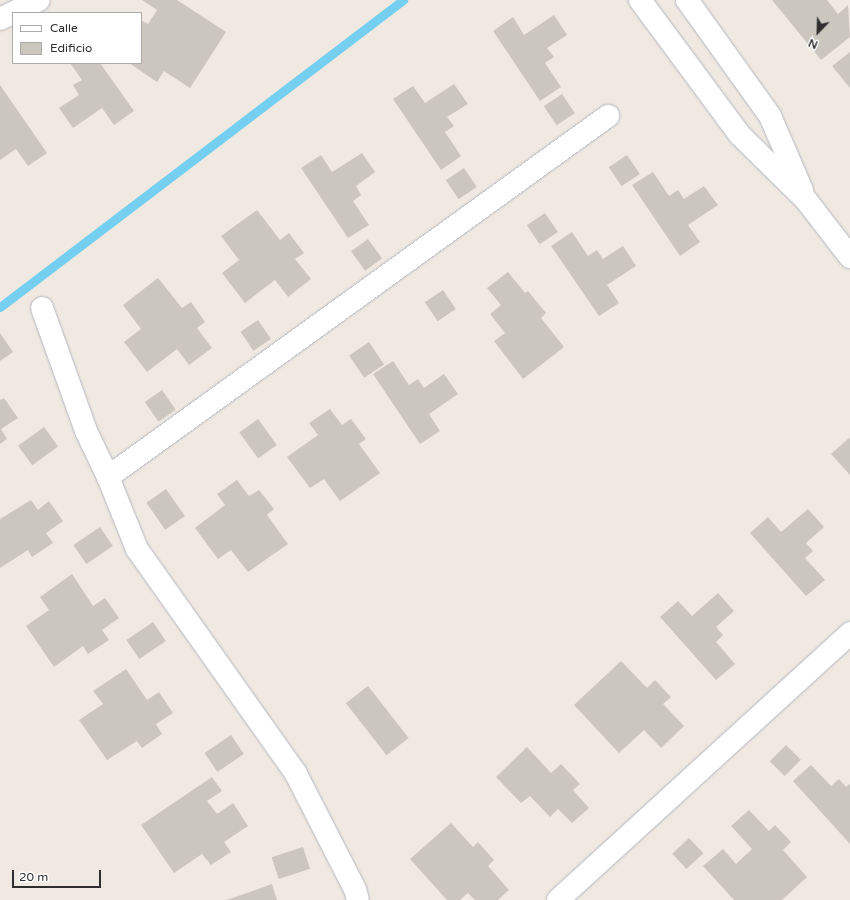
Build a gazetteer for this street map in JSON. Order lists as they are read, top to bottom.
{
  "legend": ["Calle", "Edificio"],
  "scale_bar": "20 m",
  "north": "bottom left"
}
